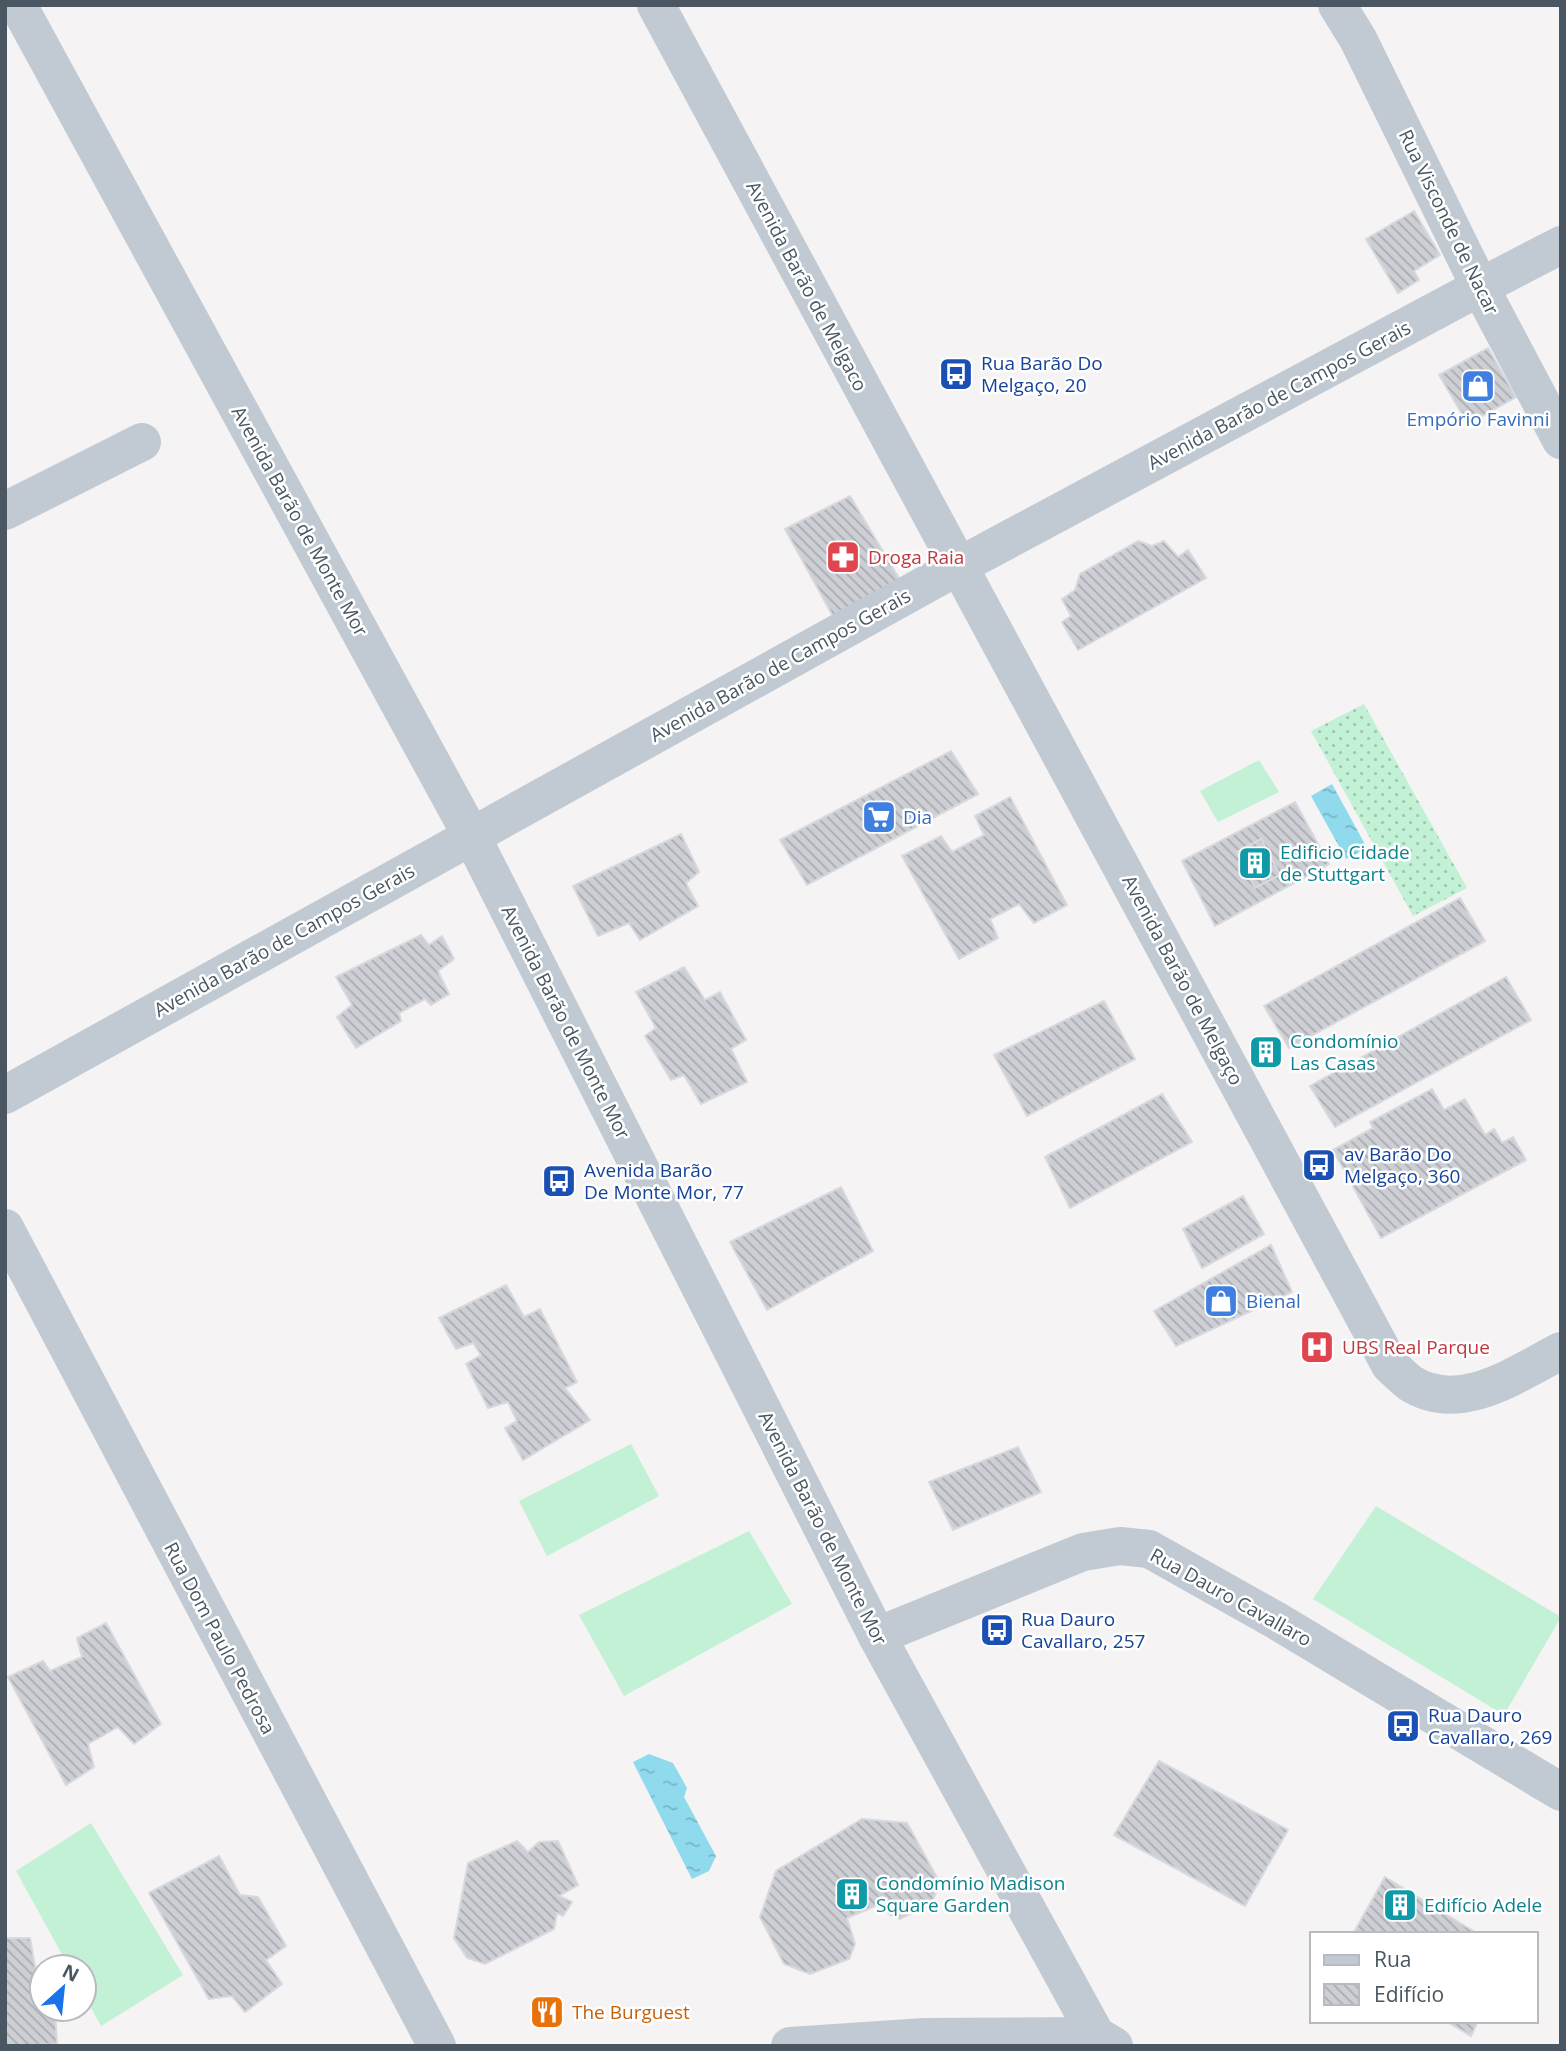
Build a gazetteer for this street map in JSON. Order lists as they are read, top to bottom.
{
  "streets": {
    "street": [
      "Rua Visconde de Nacar",
      "Avenida Barão de Melgaco",
      "Avenida Barão de Campos Gerais",
      "Avenida Barão de Monte Mor",
      "Avenida Barão de Melgaço",
      "Rua Dauro Cavallaro",
      "Rua Dom Paulo Pedrosa"
    ]
  },
  "crossings": [
    ["Rua Visconde de Nacar", "Avenida Barão de Campos Gerais"],
    ["Avenida Barão de Melgaco", "Avenida Barão de Campos Gerais"],
    ["Avenida Barão de Melgaco", "Avenida Barão de Melgaço"],
    ["Avenida Barão de Campos Gerais", "Avenida Barão de Monte Mor"],
    ["Avenida Barão de Campos Gerais", "Avenida Barão de Melgaço"],
    ["Avenida Barão de Monte Mor", "Rua Dauro Cavallaro"]
  ],
  "places": {
    "bus stop": [
      "Rua Barão Do Melgaço, 20",
      "av Barão Do Melgaço, 360",
      "Avenida Barão De Monte Mor, 77",
      "Rua Dauro Cavallaro, 257",
      "Rua Dauro Cavallaro, 269"
    ],
    "shop": ["Empório Favinni", "Bienal"],
    "pharmacy": ["Droga Raia"],
    "supermarket": ["Dia"],
    "building": [
      "Edificio Cidade de Stuttgart",
      "Condomínio Las Casas",
      "Condomínio Madison Square Garden",
      "Edifício Adele"
    ],
    "hospital": ["UBS Real Parque"],
    "restaurant": ["The Burguest"]
  },
  "legend": ["Rua", "Edifício"],
  "north": "top right"
}
